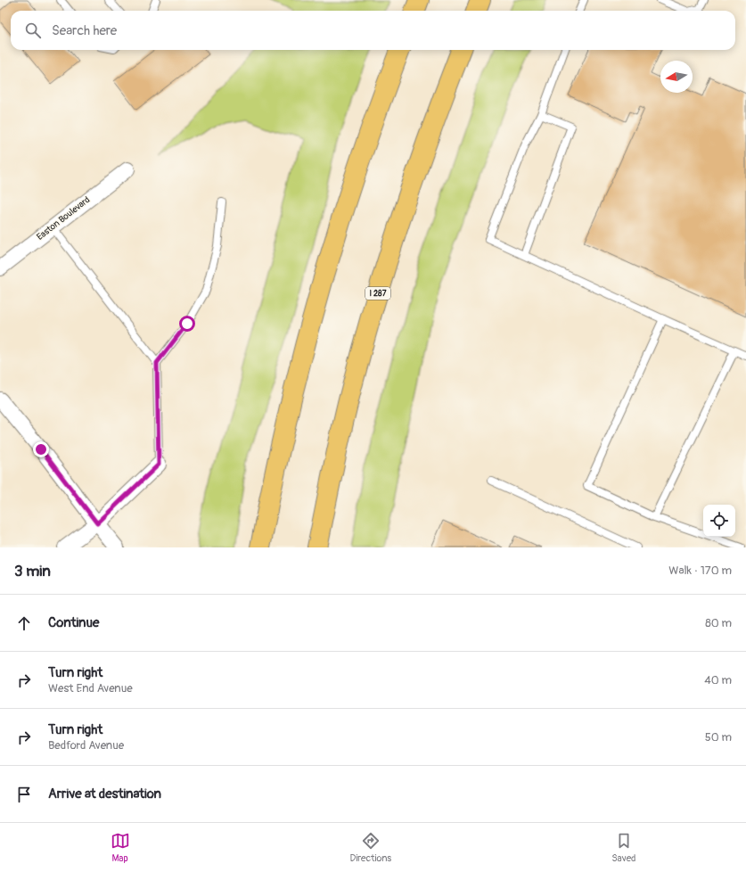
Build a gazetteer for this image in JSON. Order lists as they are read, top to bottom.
{
  "streets": {
    "highway": ["I 287"],
    "street": ["Easton Boulevard"]
  },
  "north": "left",
  "page": {
    "search": "Search here",
    "heading": ["3 min", "Walk · 170 m"],
    "list": [
      ["Continue", "80 m"],
      ["Turn right", "West End Avenue", "40 m"],
      ["Turn right", "Bedford Avenue", "50 m"],
      "Arrive at destination"
    ],
    "nav": ["Map", "Directions", "Saved"]
  }
}
